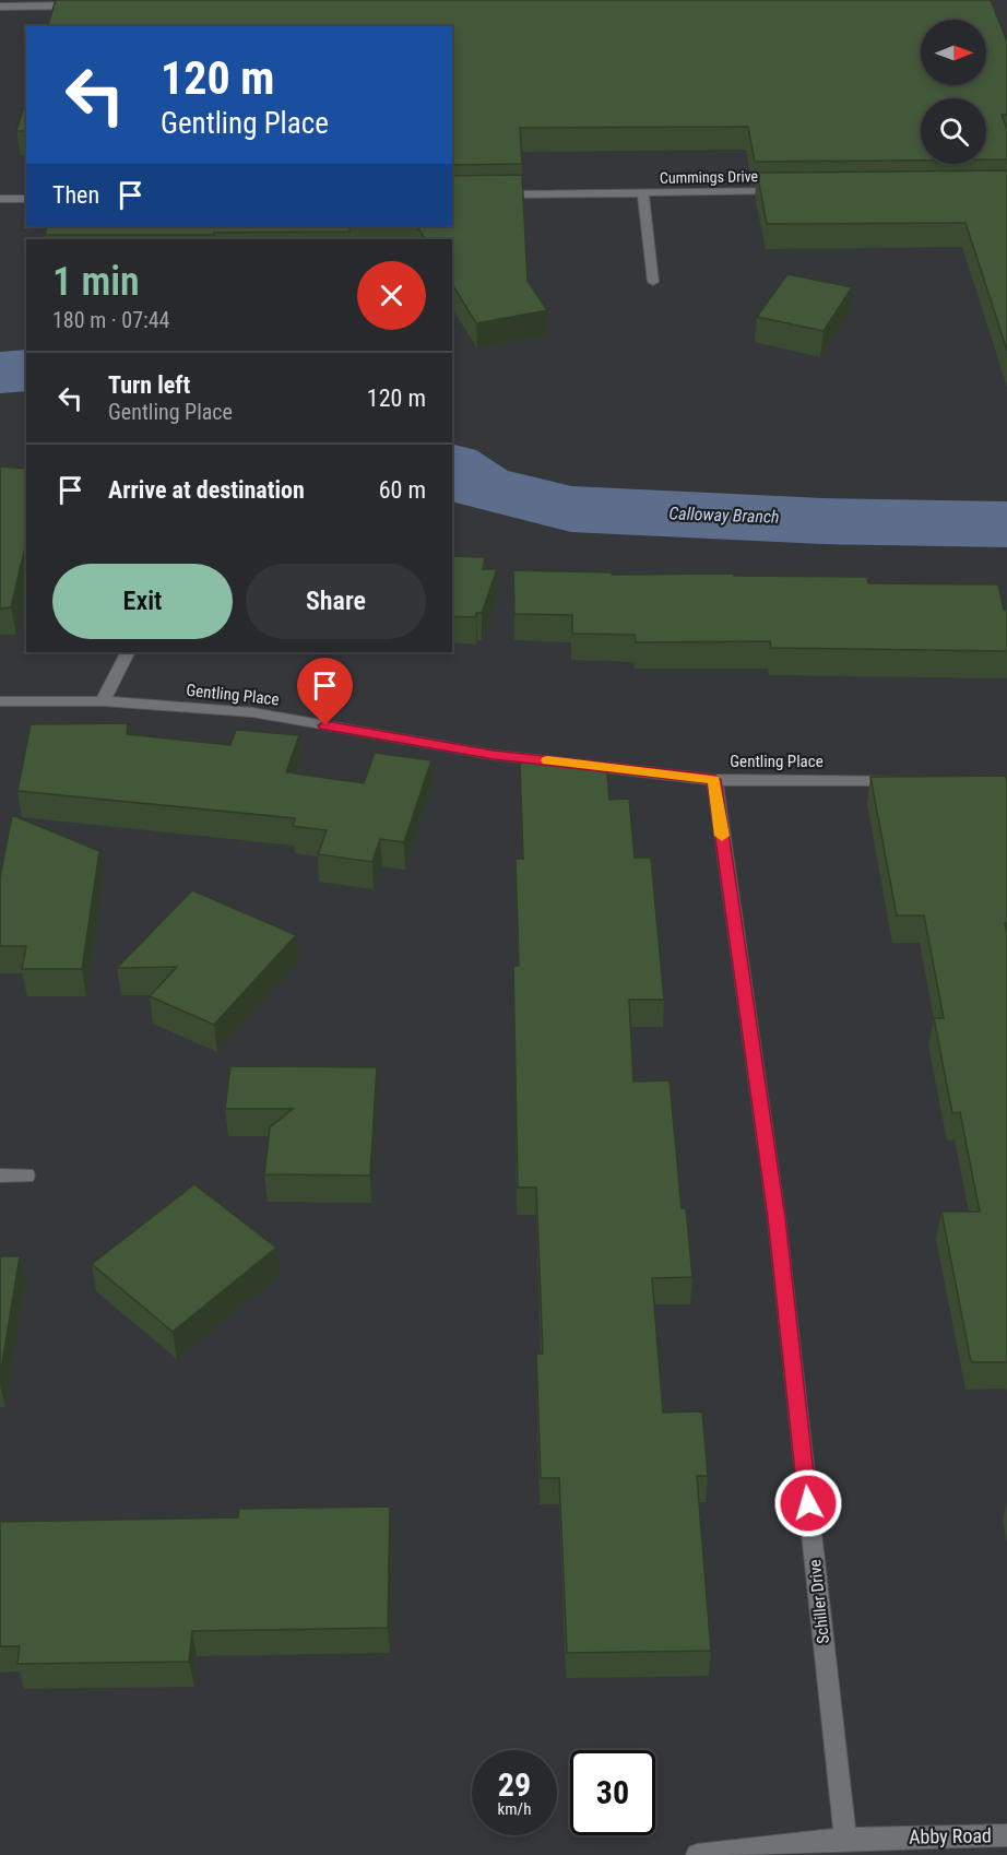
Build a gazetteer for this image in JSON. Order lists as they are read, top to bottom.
{
  "streets": {
    "street": [
      "Cummings Drive",
      "Gentling Place",
      "Schiller Drive",
      "Abby Road"
    ]
  },
  "crossings": [
    ["Gentling Place", "Schiller Drive"],
    ["Schiller Drive", "Abby Road"]
  ],
  "water": ["Calloway Branch"],
  "north": "right",
  "page": {
    "turn": ["120 m", "Gentling Place"],
    "then": "Then",
    "heading": ["1 min", "180 m · 07:44"],
    "list": [
      {
        "name": "Turn left",
        "note": "Gentling Place",
        "value": "120 m"
      },
      {
        "name": "Arrive at destination",
        "value": "60 m"
      }
    ],
    "buttons": ["Exit", "Share"],
    "speed": "29 km/h",
    "limit": "30"
  }
}
